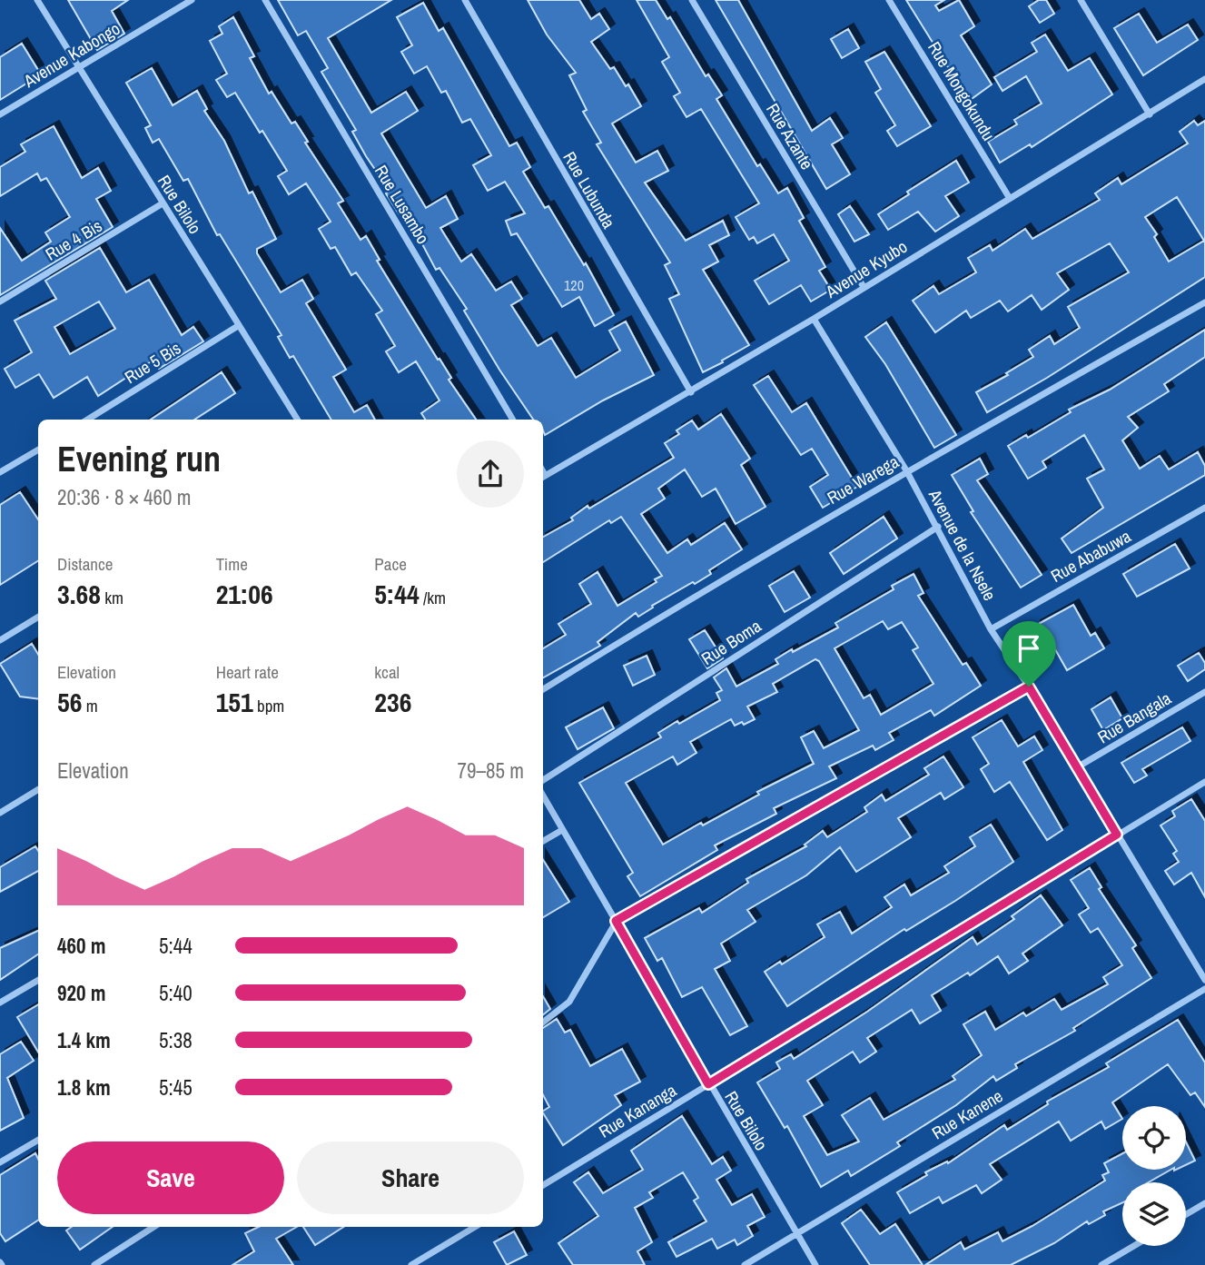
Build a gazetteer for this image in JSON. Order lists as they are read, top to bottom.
{
  "streets": {
    "street": [
      "Avenue Kabongo",
      "Rue Mongokundu",
      "Rue Azante",
      "Rue Lubunda",
      "Rue Bilolo",
      "Rue Lusambo",
      "Rue 4 Bis",
      "Avenue Kyubo",
      "Rue 5 Bis",
      "Rue Warega",
      "Avenue de la Nsele",
      "Rue Ababuwa",
      "Rue Boma",
      "Rue Bangala",
      "Rue Kananga",
      "Rue Kanene"
    ]
  },
  "crossings": [
    ["Avenue Kabongo", "Rue Bilolo"],
    ["Rue Mongokundu", "Avenue Kyubo"],
    ["Rue Azante", "Avenue Kyubo"],
    ["Rue Lubunda", "Avenue Kyubo"],
    ["Rue Bilolo", "Rue 4 Bis"],
    ["Rue Bilolo", "Rue 5 Bis"],
    ["Rue Bilolo", "Rue Kananga"],
    ["Rue Bilolo", "Rue Kanene"],
    ["Avenue Kyubo", "Avenue de la Nsele"],
    ["Rue Warega", "Avenue de la Nsele"],
    ["Avenue de la Nsele", "Rue Ababuwa"],
    ["Avenue de la Nsele", "Rue Boma"],
    ["Avenue de la Nsele", "Rue Bangala"],
    ["Avenue de la Nsele", "Rue Kananga"]
  ],
  "house_numbers": ["120"],
  "page": {
    "heading": ["Evening run", "20:36 · 8 × 460 m"],
    "stats": [
      ["Distance", "3.68 km"],
      ["Time", "21:06"],
      ["Pace", "5:44 /km"],
      ["Elevation", "56 m"],
      ["Heart rate", "151 bpm"],
      ["kcal", "236"]
    ],
    "chart": ["Elevation", "79–85 m"],
    "list": [
      {
        "name": "460 m",
        "note": "5:44"
      },
      {
        "name": "920 m",
        "note": "5:40"
      },
      {
        "name": "1.4 km",
        "note": "5:38"
      },
      {
        "name": "1.8 km",
        "note": "5:45"
      }
    ],
    "buttons": ["Save", "Share"]
  }
}
